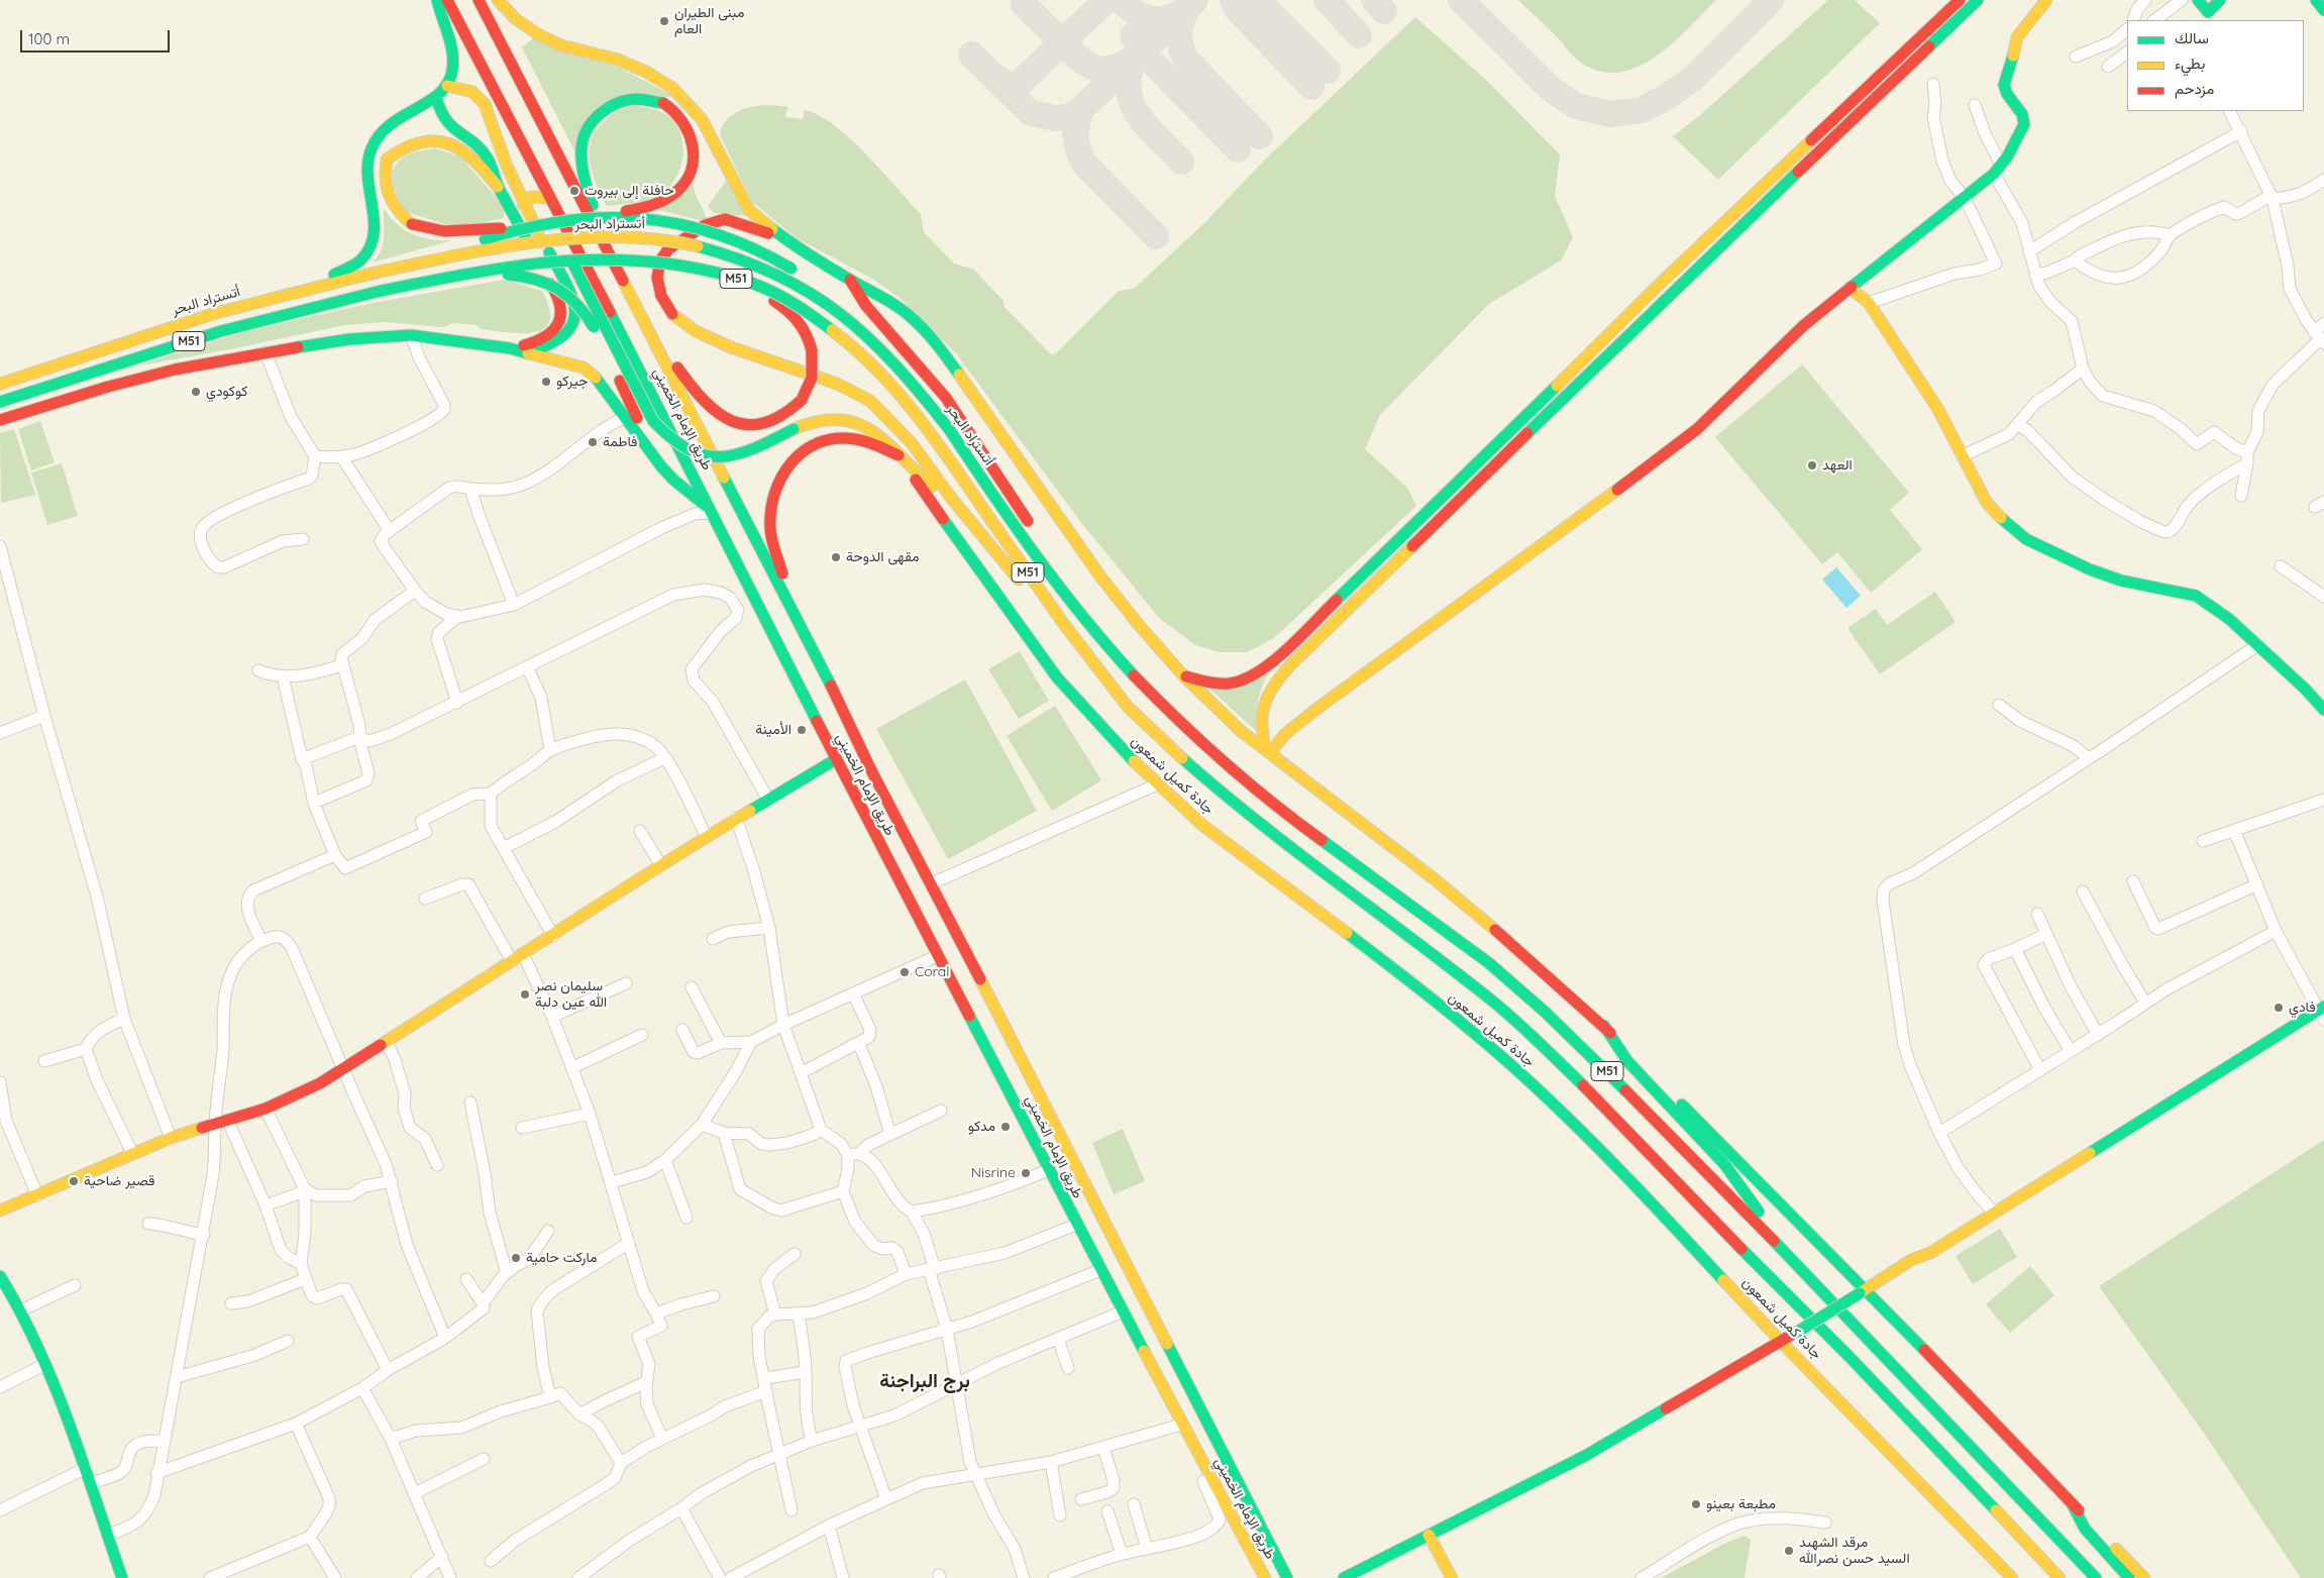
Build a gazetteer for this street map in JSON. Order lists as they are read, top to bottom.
{
  "streets": {
    "main road": [
      "أتستراد البحر",
      "M51",
      "طريق الإمام الخميني",
      "جادة كميل شمعون"
    ]
  },
  "crossings": [
    ["أتستراد البحر", "M51"],
    ["M51", "جادة كميل شمعون"]
  ],
  "districts": ["برج البراجنة"],
  "places": [
    "مبنى الطيران العام",
    "حافلة إلى بيروت",
    "جيركو",
    "كوكودي",
    "فاطمة",
    "العهد",
    "مقهى الدوحة",
    "الأمينة",
    "Coral",
    "سليمان نصر الله عين دلبة",
    "فادي",
    "مدكو",
    "Nisrine",
    "قصير ضاحية",
    "ماركت حامية",
    "مطبعة بعينو",
    "مرقد الشهيد السيد حسن نصرالله"
  ],
  "legend": ["سالك", "بطيء", "مزدحم"],
  "scale_bar": "100 m"
}
